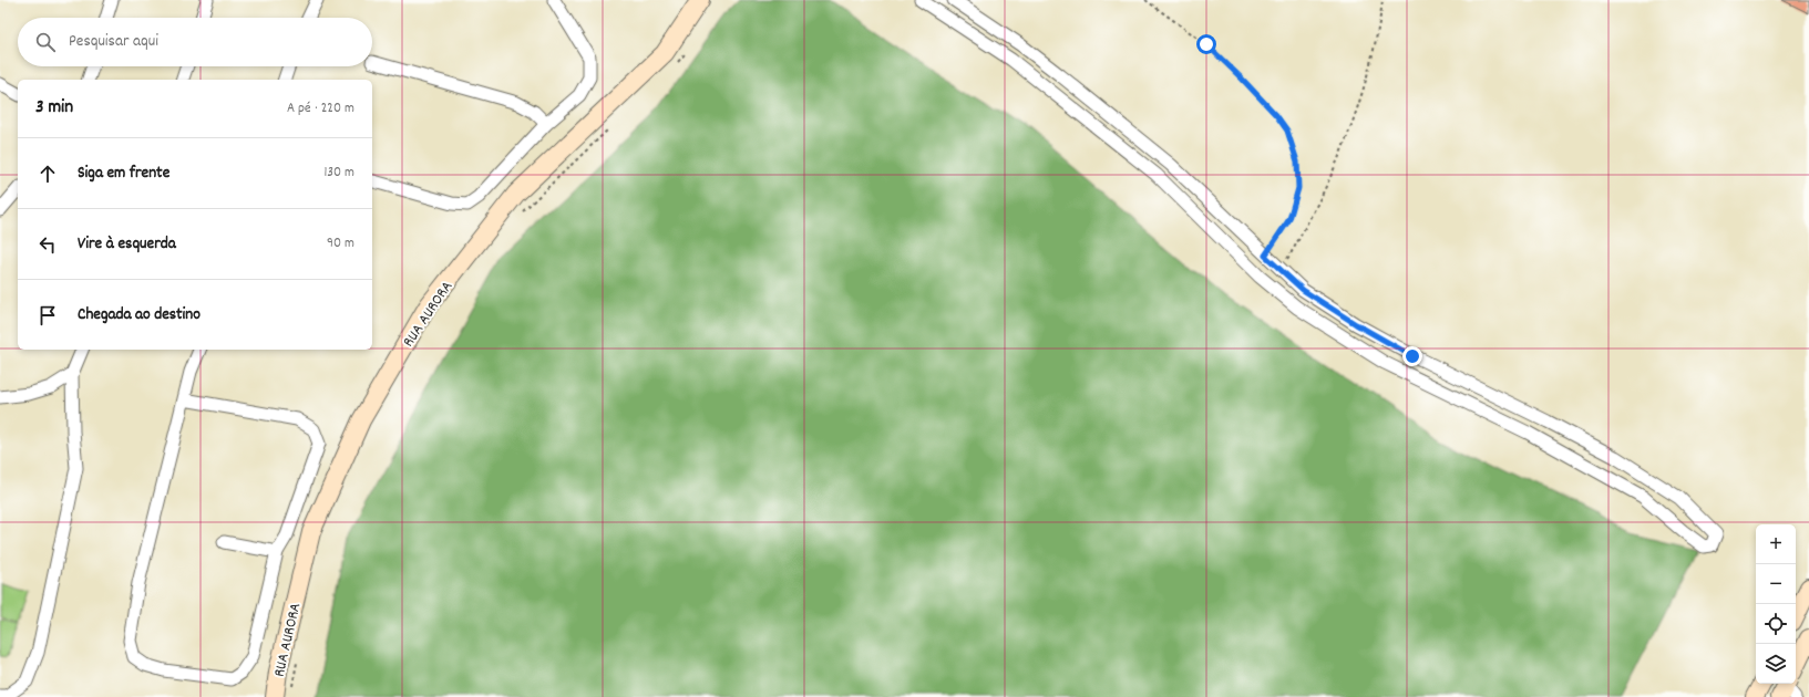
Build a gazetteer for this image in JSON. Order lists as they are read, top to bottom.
{
  "streets": {
    "street": ["RUA AURORA"]
  },
  "page": {
    "search": "Pesquisar aqui",
    "heading": ["3 min", "A pé · 220 m"],
    "list": [
      ["Siga em frente", "130 m"],
      ["Vire à esquerda", "90 m"],
      "Chegada ao destino"
    ],
    "map_buttons": ["+", "−"]
  }
}
